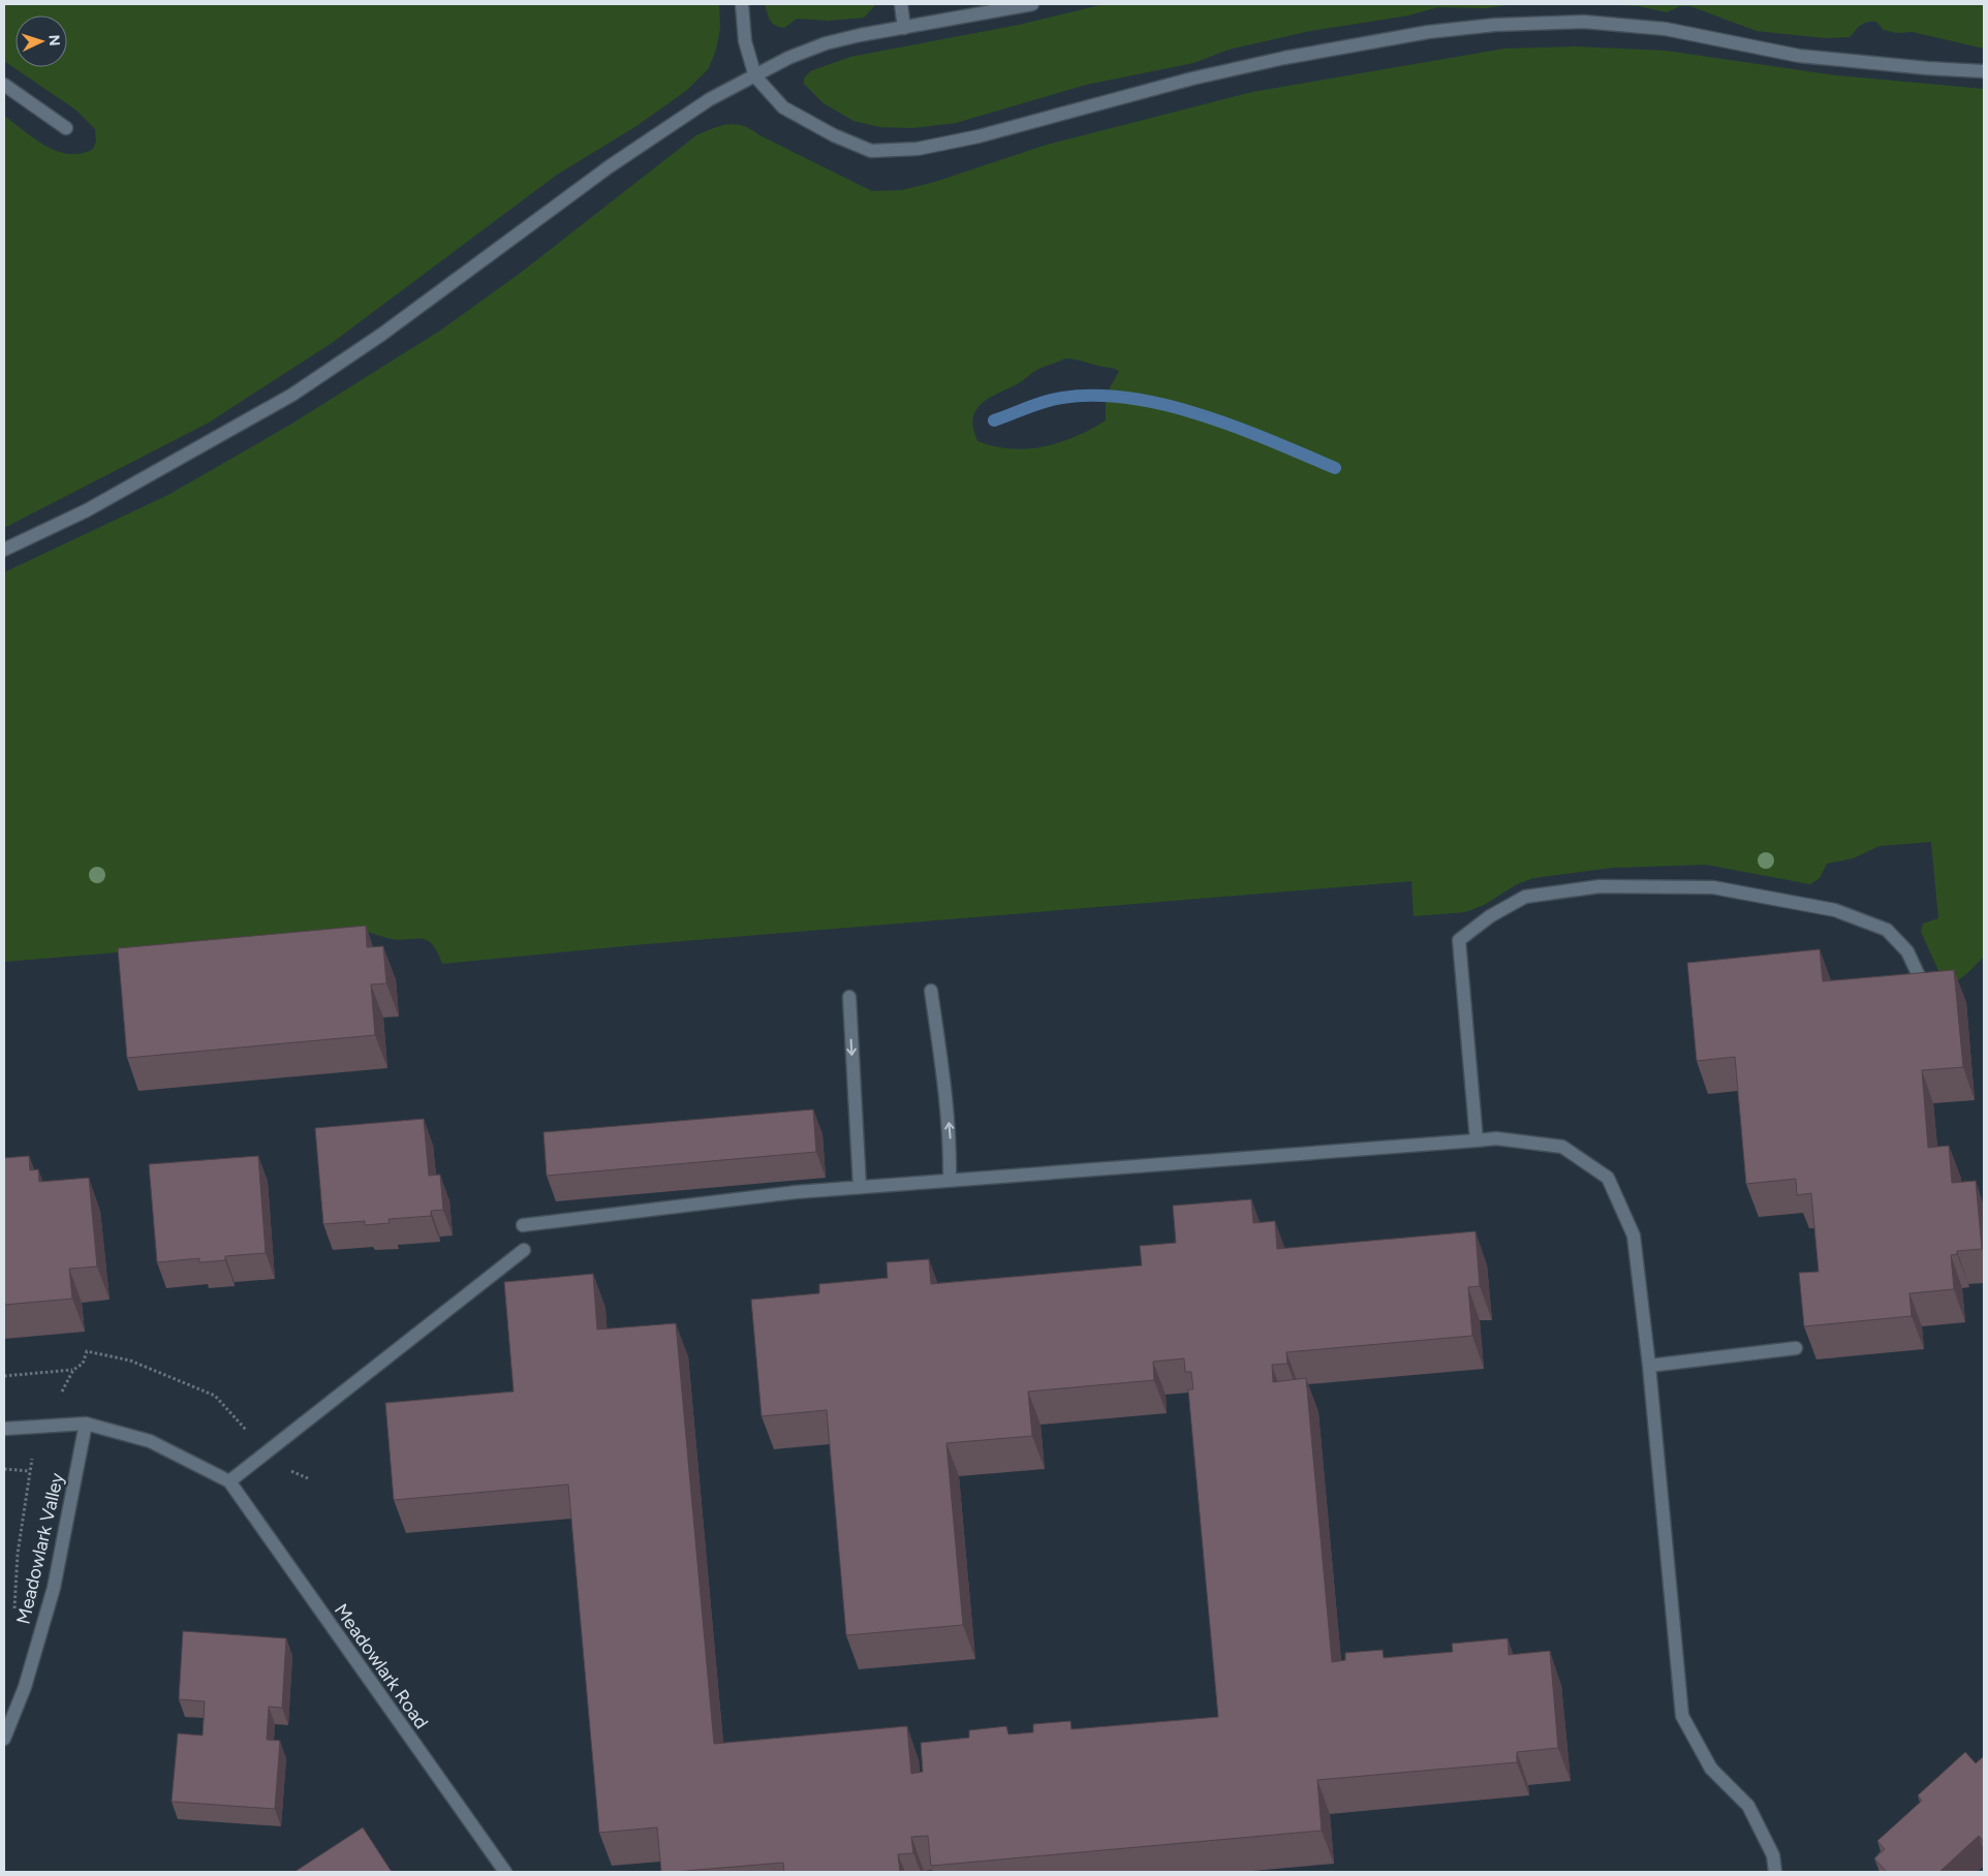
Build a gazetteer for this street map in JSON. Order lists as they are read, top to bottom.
{
  "streets": {
    "street": ["Meadowlark Valley", "Meadowlark Road"]
  },
  "crossings": [
    ["Meadowlark Valley", "Meadowlark Road"]
  ],
  "north": "right"
}
